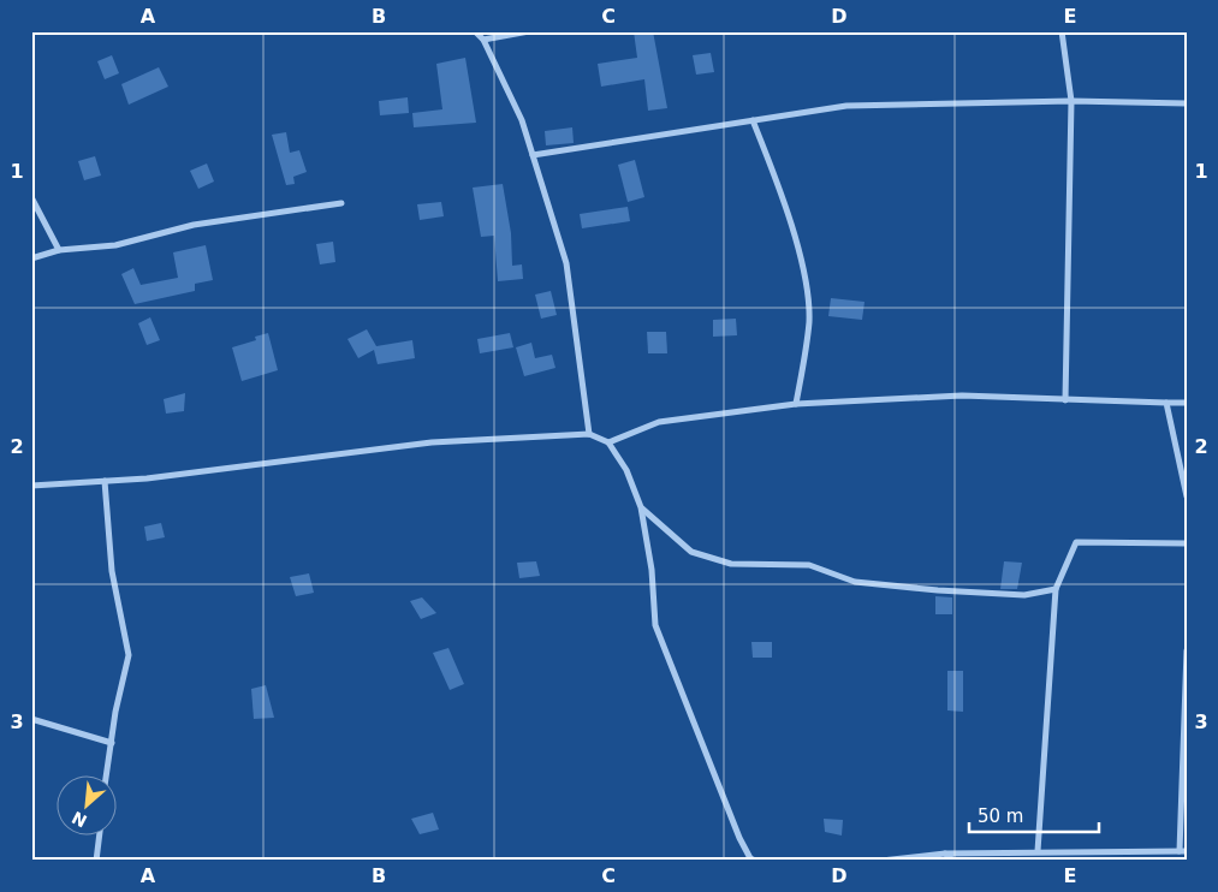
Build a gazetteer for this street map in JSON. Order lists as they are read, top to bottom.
{
  "scale_bar": "50 m",
  "north": "bottom left",
  "grid": {
    "columns": [
      "A",
      "B",
      "C",
      "D",
      "E"
    ],
    "rows": ["1", "2", "3"]
  }
}
